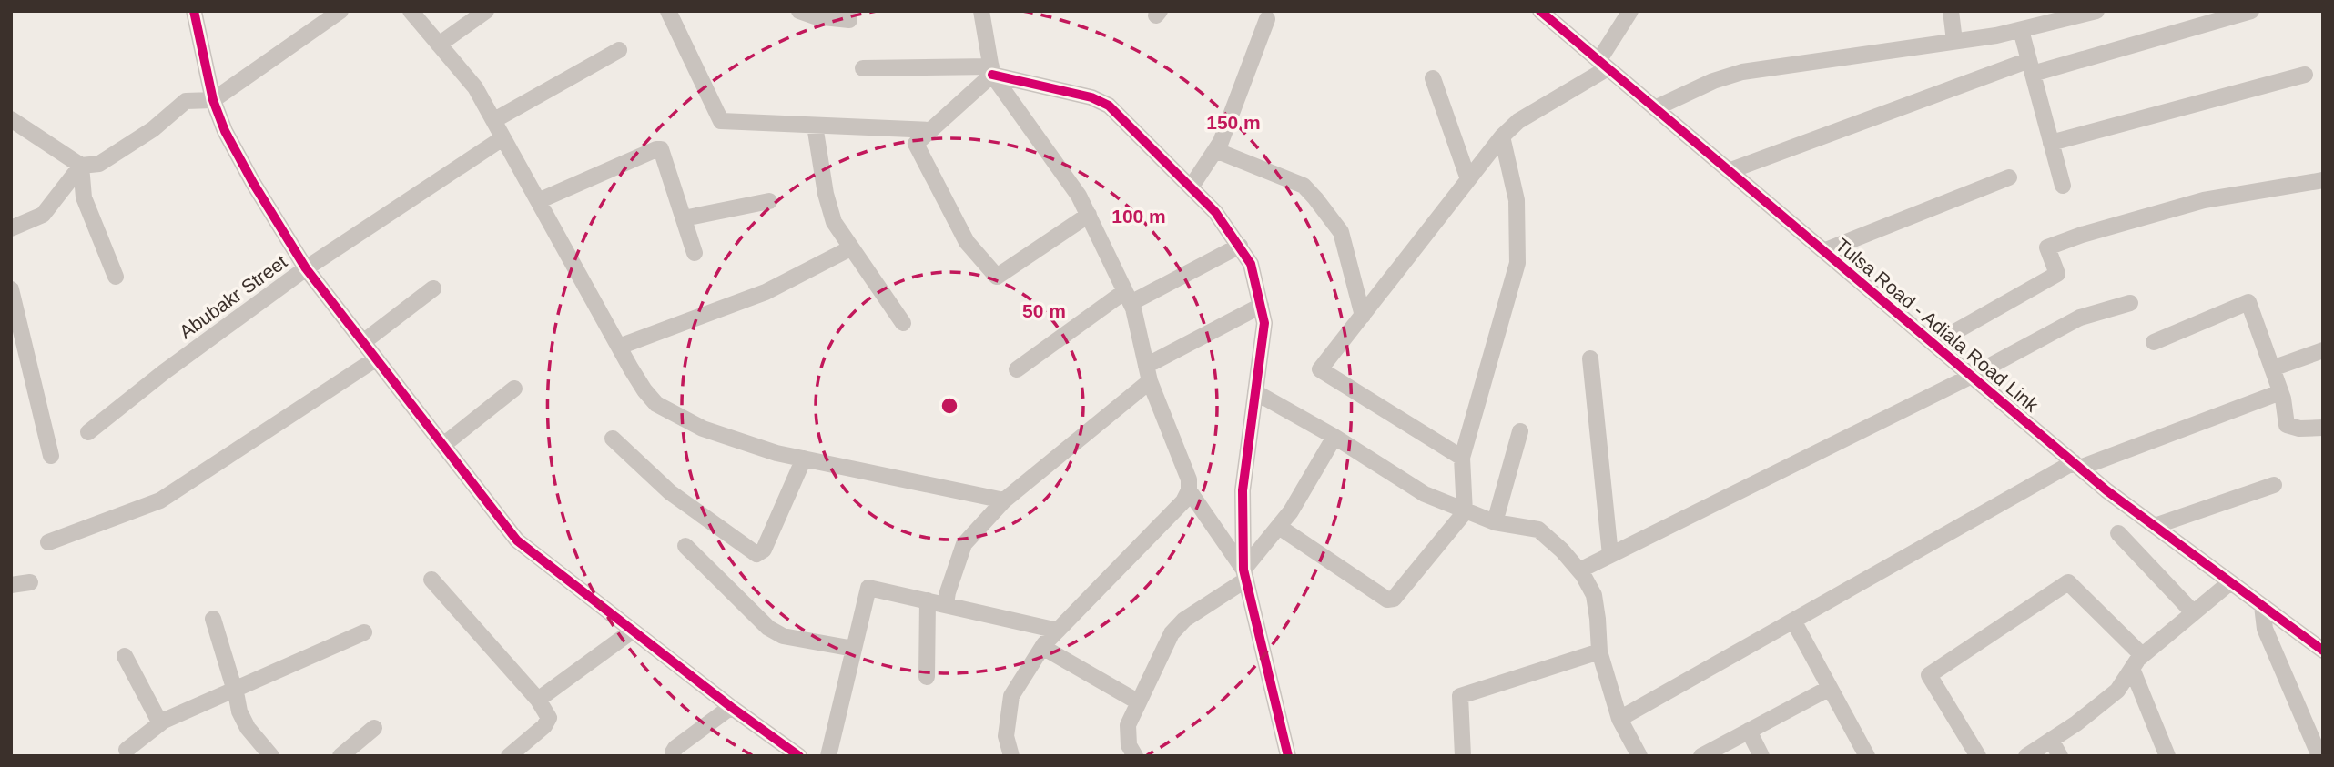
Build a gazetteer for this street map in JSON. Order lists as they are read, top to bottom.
{
  "streets": {
    "street": ["Abubakr Street", "Tulsa Road - Adiala Road Link"]
  },
  "rings": ["150 m", "100 m", "50 m"]
}
